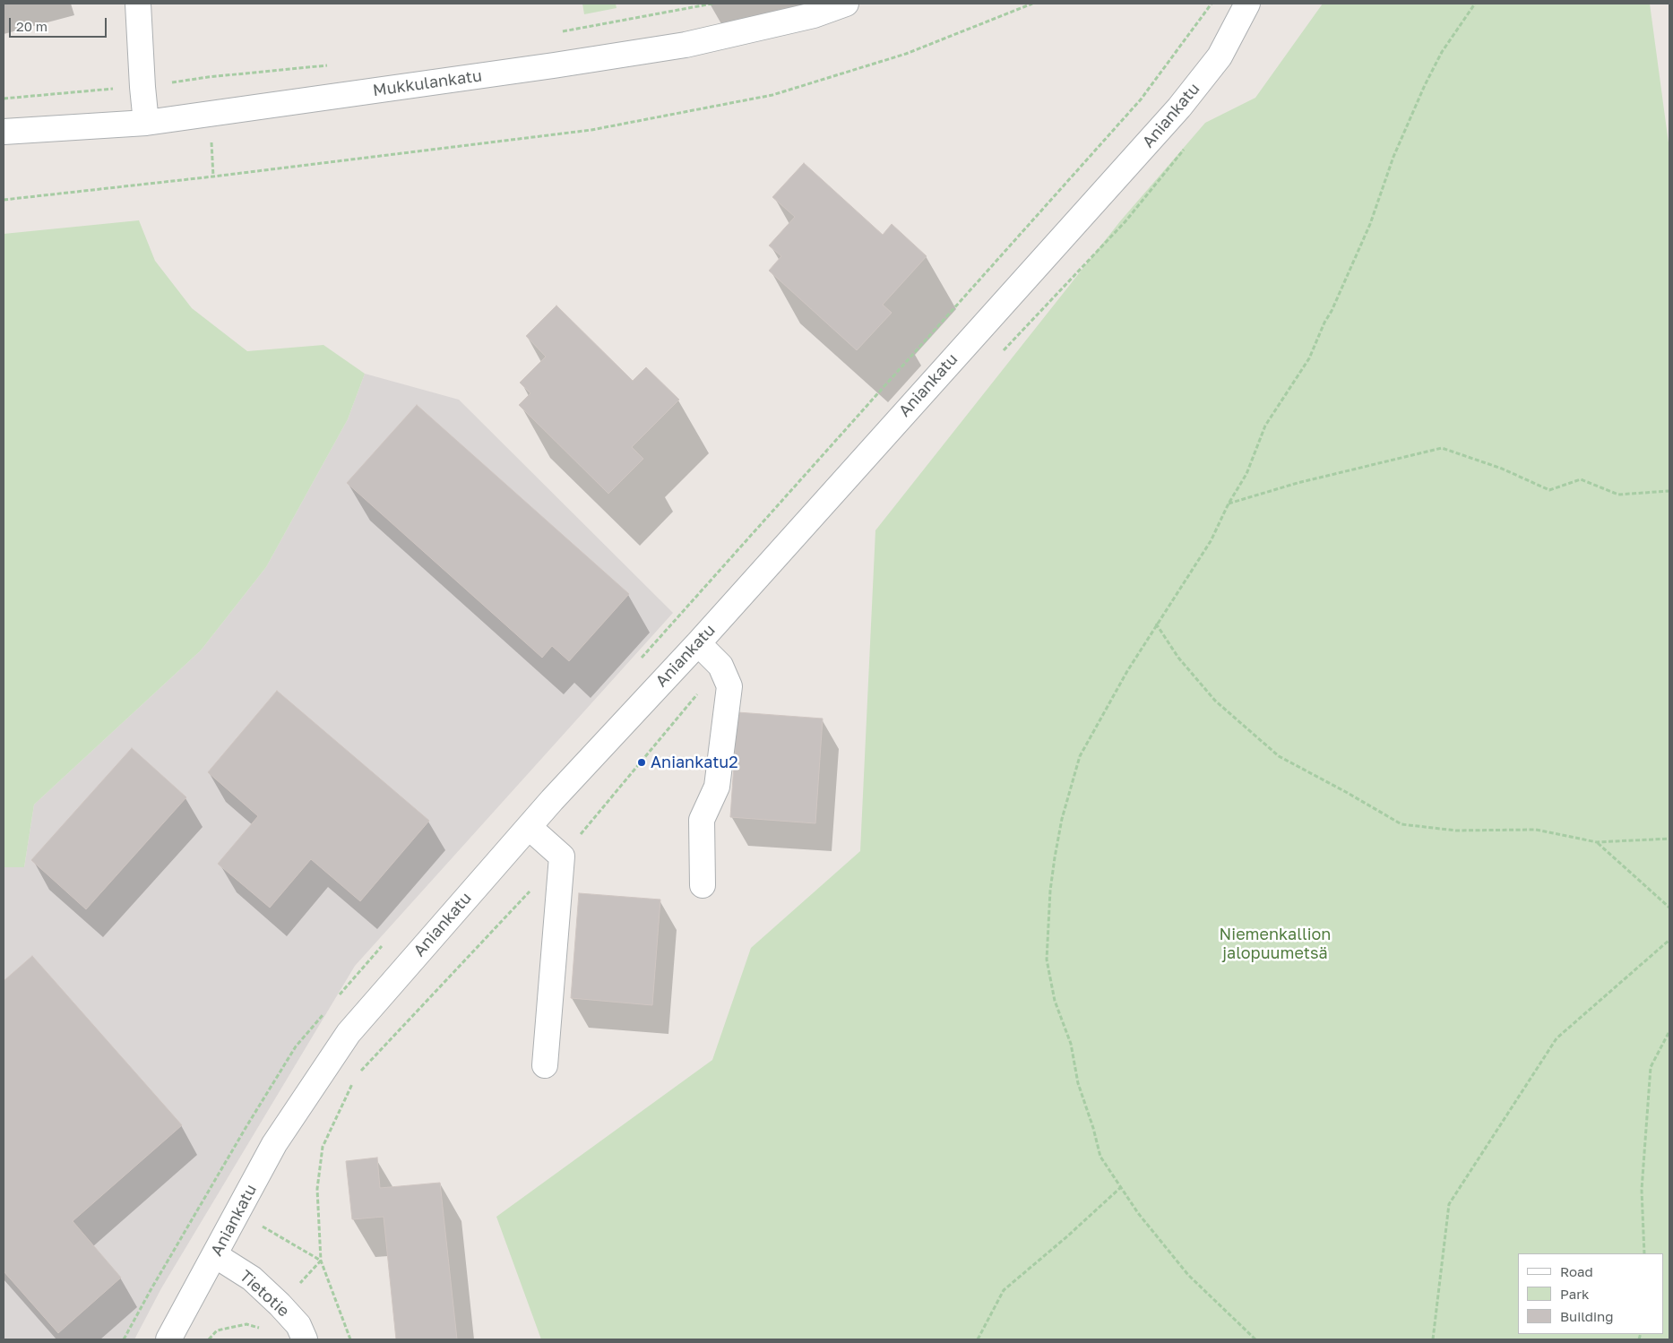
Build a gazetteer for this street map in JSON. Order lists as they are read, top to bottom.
{
  "streets": {
    "street": ["Mukkulankatu", "Aniankatu", "Tietotie"]
  },
  "crossings": [
    ["Aniankatu", "Tietotie"]
  ],
  "parks": ["Niemenkallion jalopuumetsä"],
  "places": ["Aniankatu2"],
  "legend": ["Road", "Park", "Building"],
  "scale_bar": "20 m"
}
